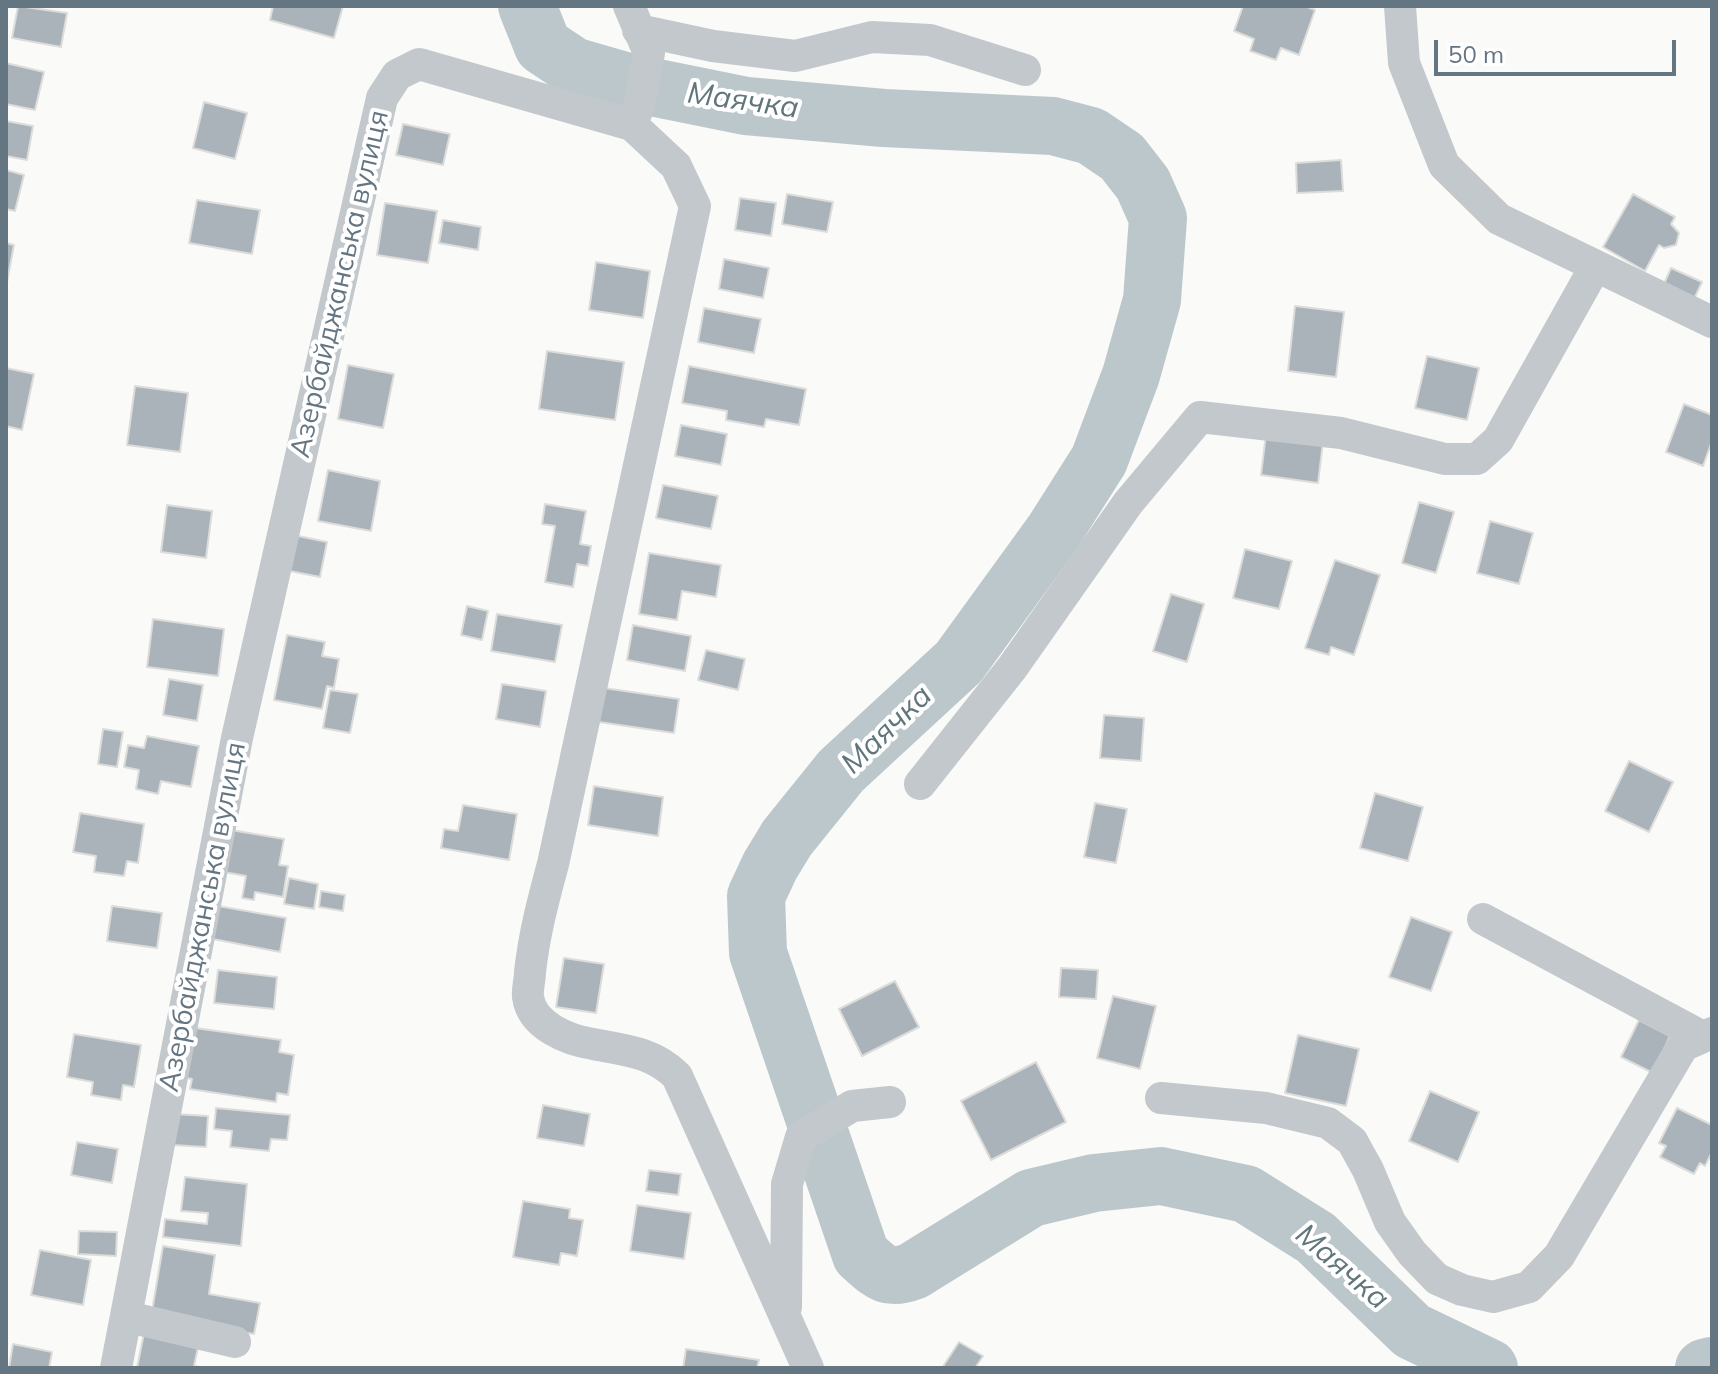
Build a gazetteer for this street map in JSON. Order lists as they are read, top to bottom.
{
  "streets": {
    "street": ["Азербайджанська вулиця"]
  },
  "water": ["Маячка"],
  "scale_bar": "50 m"
}
